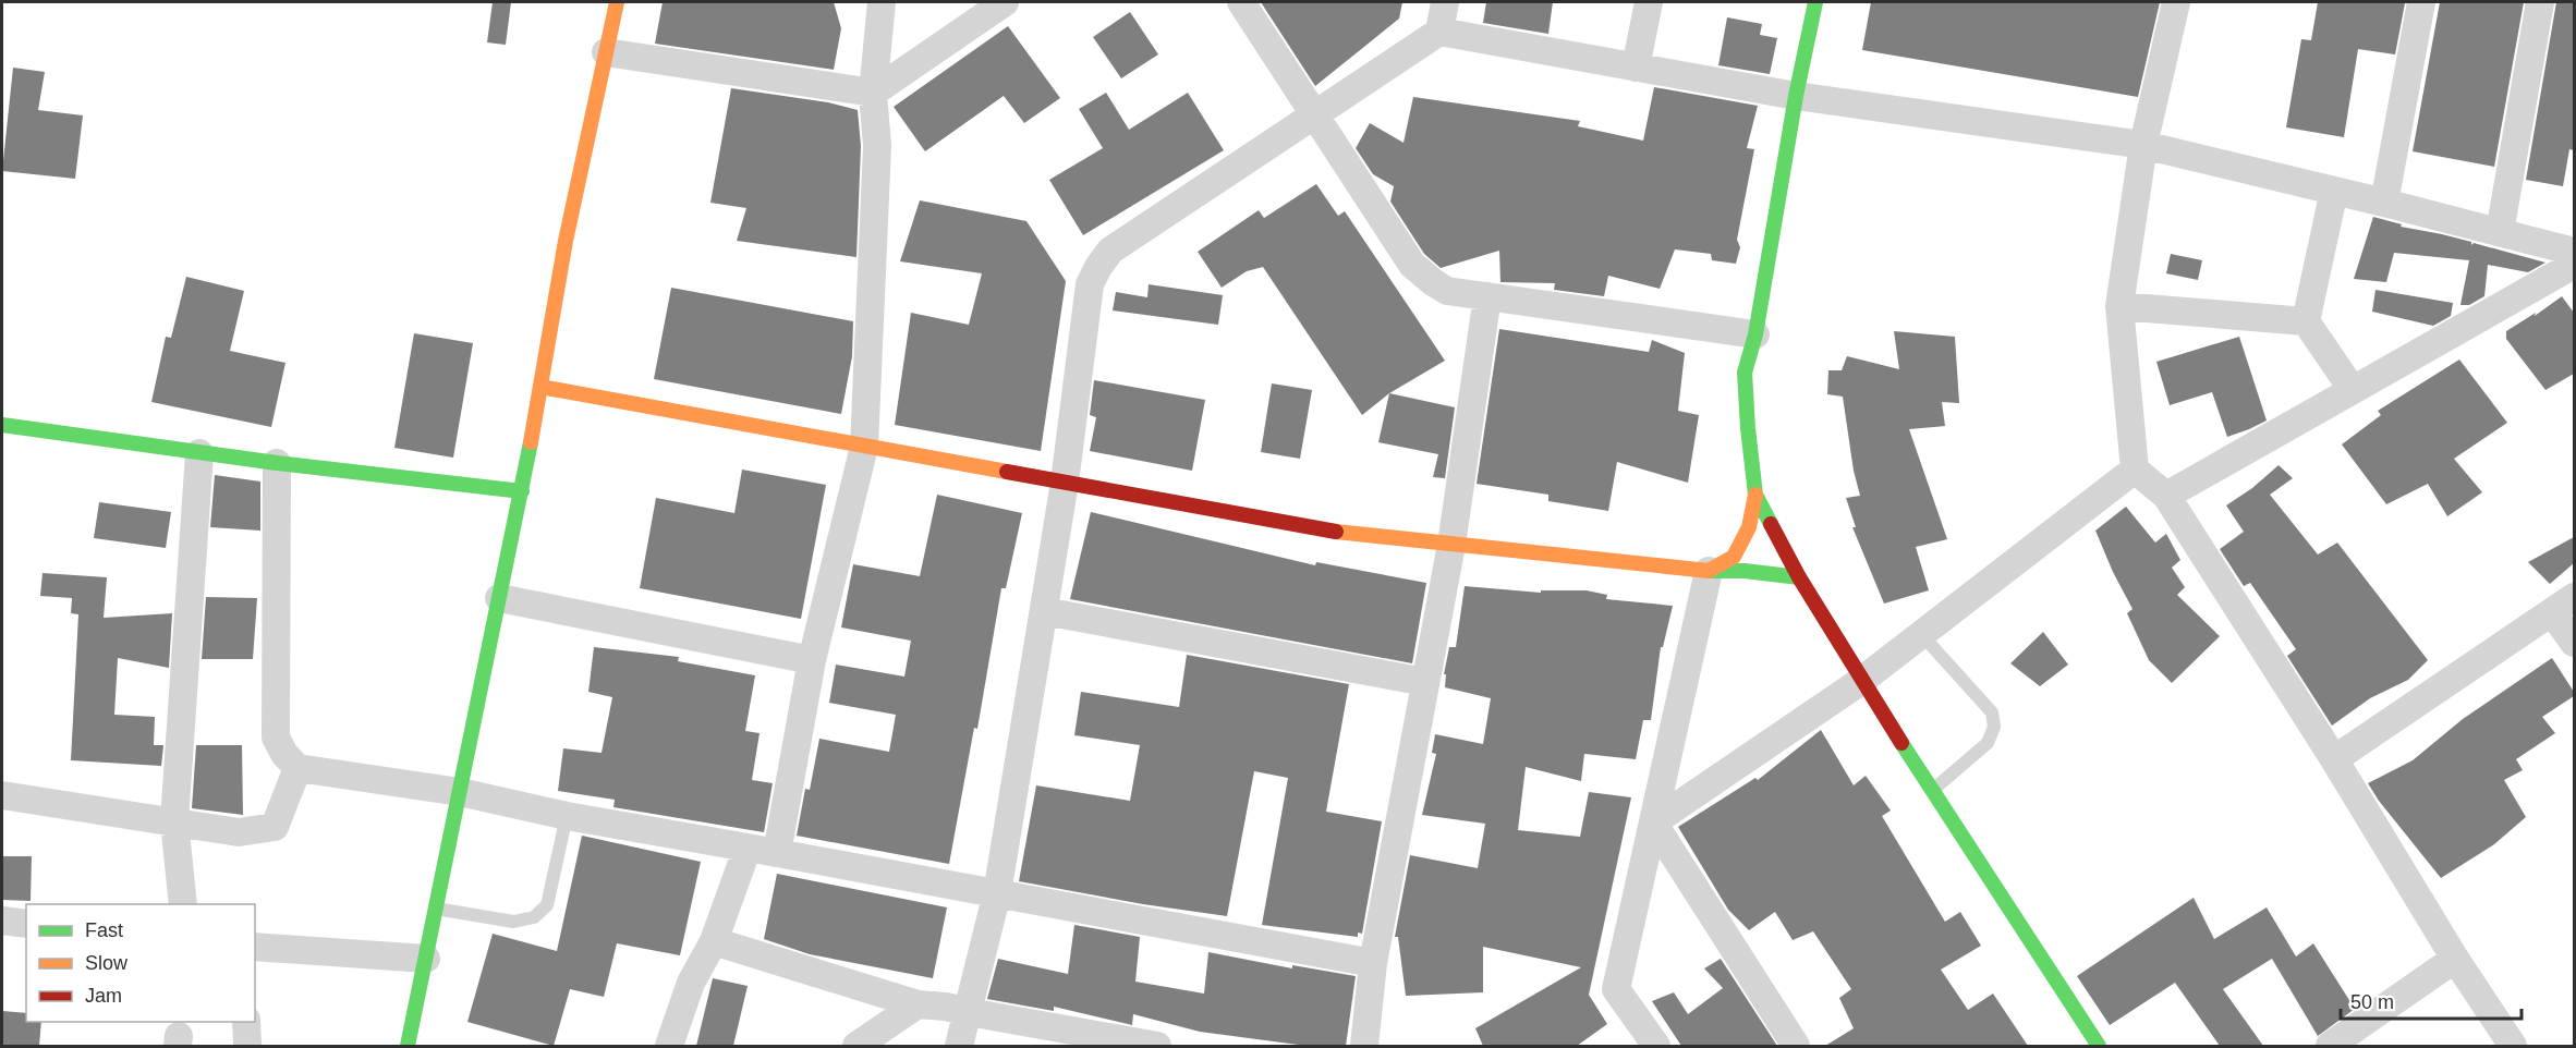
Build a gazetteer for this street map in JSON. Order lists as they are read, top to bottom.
{
  "legend": ["Fast", "Slow", "Jam"],
  "scale_bar": "50 m"
}
